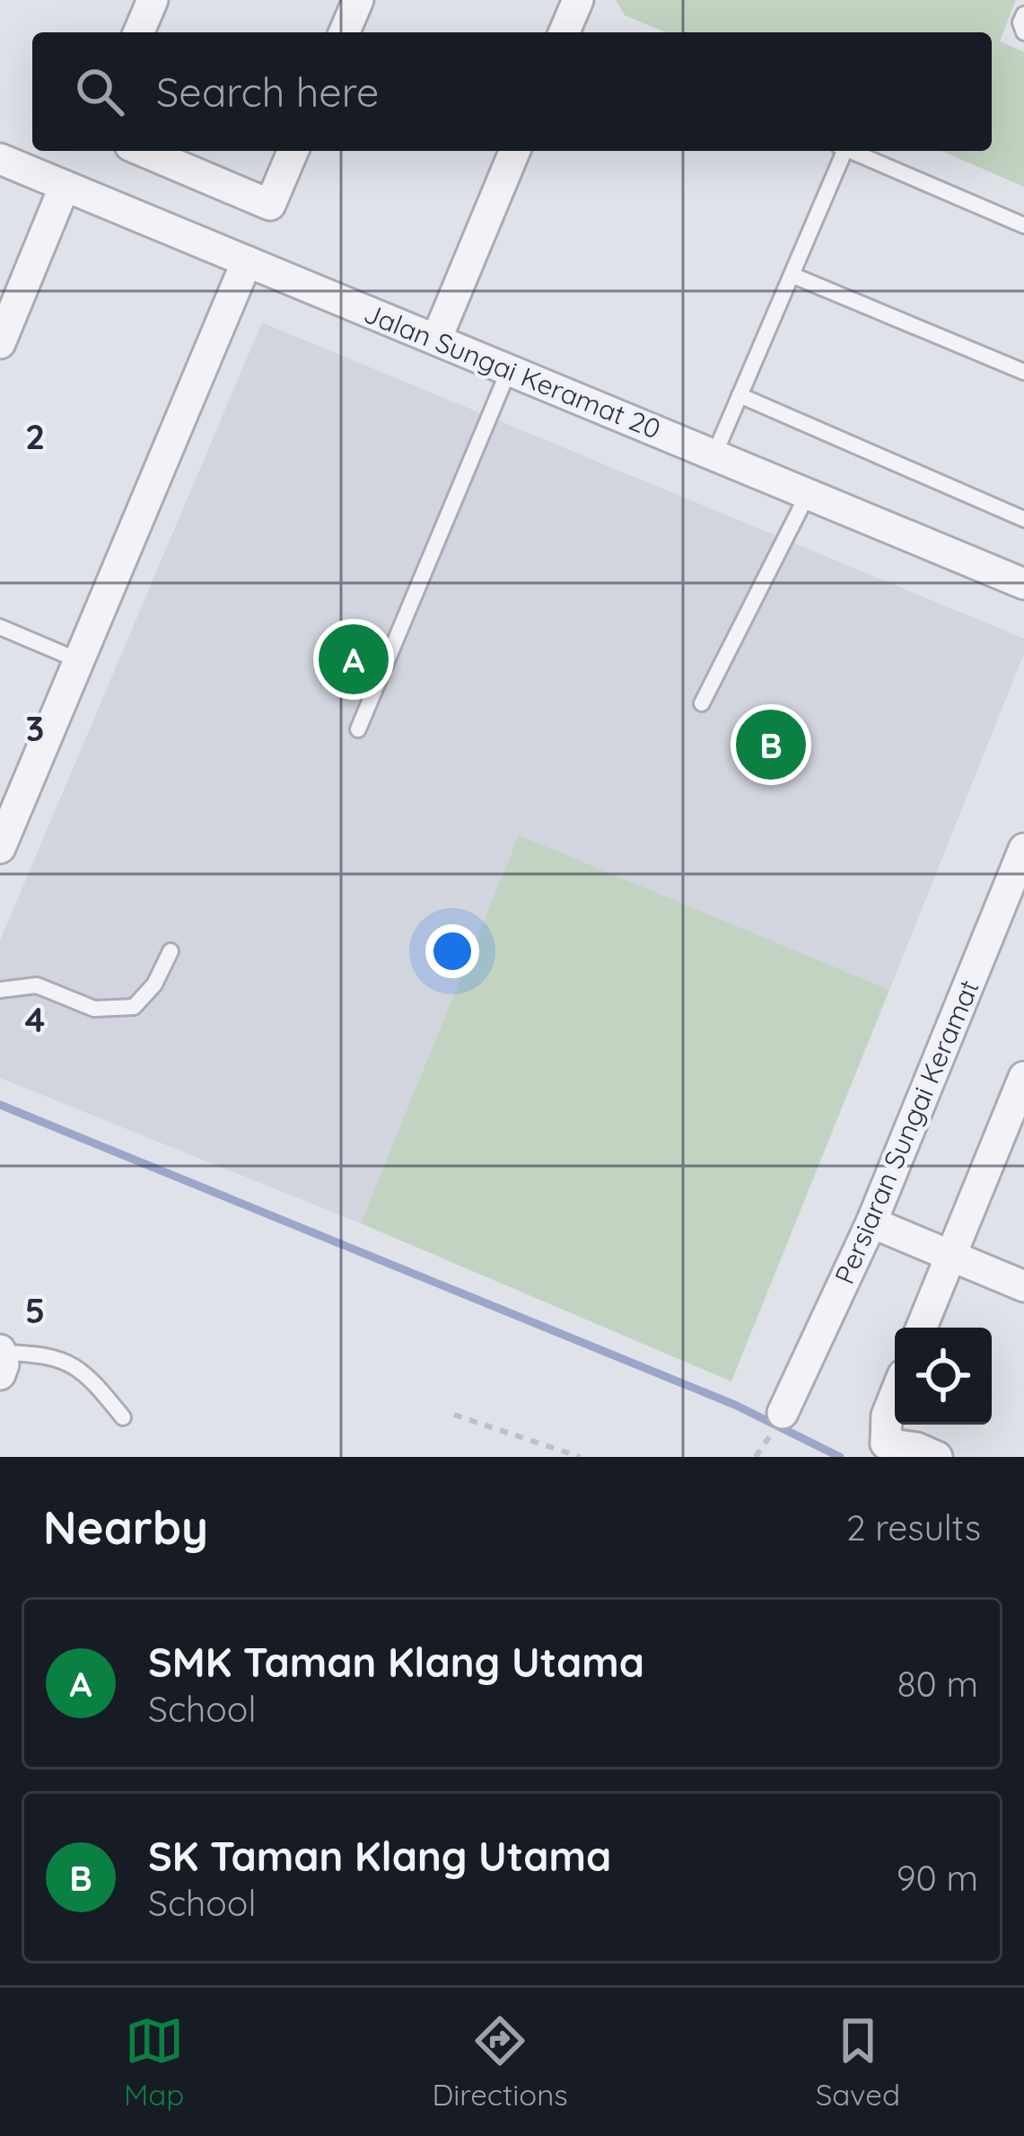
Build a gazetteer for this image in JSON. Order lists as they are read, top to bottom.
{
  "streets": {
    "street": ["Jalan Sungai Keramat 20", "Persiaran Sungai Keramat"]
  },
  "page": {
    "search": "Search here",
    "pins": ["A", "B"],
    "heading": ["Nearby", "2 results"],
    "list": [
      {
        "mark": "A",
        "name": "SMK Taman Klang Utama",
        "note": "School",
        "value": "80 m"
      },
      {
        "mark": "B",
        "name": "SK Taman Klang Utama",
        "note": "School",
        "value": "90 m"
      }
    ],
    "nav": ["Map", "Directions", "Saved"]
  },
  "grid": {
    "rows": [
      "2",
      "3",
      "4",
      "5"
    ]
  }
}
